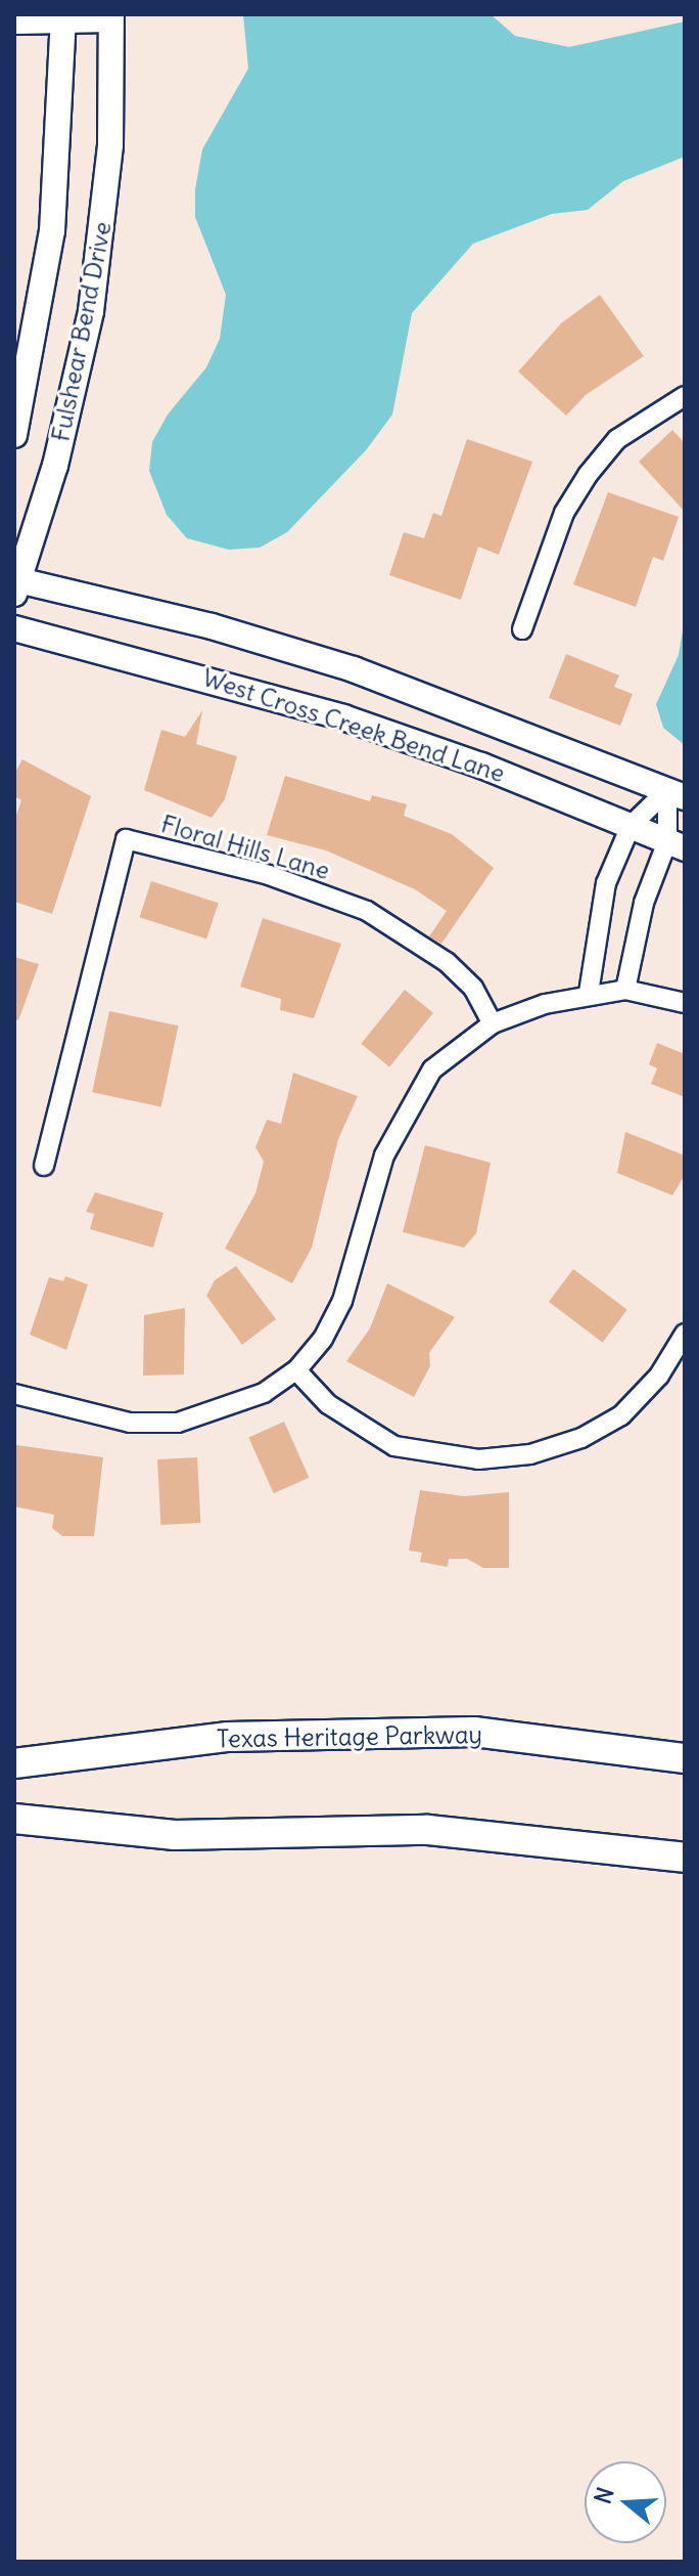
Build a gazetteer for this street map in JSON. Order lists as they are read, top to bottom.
{
  "streets": {
    "main road": ["Fulshear Bend Drive", "West Cross Creek Bend Lane", "Texas Heritage Parkway"],
    "street": ["Floral Hills Lane"]
  },
  "crossings": [
    ["Fulshear Bend Drive", "West Cross Creek Bend Lane"]
  ],
  "north": "left"
}
